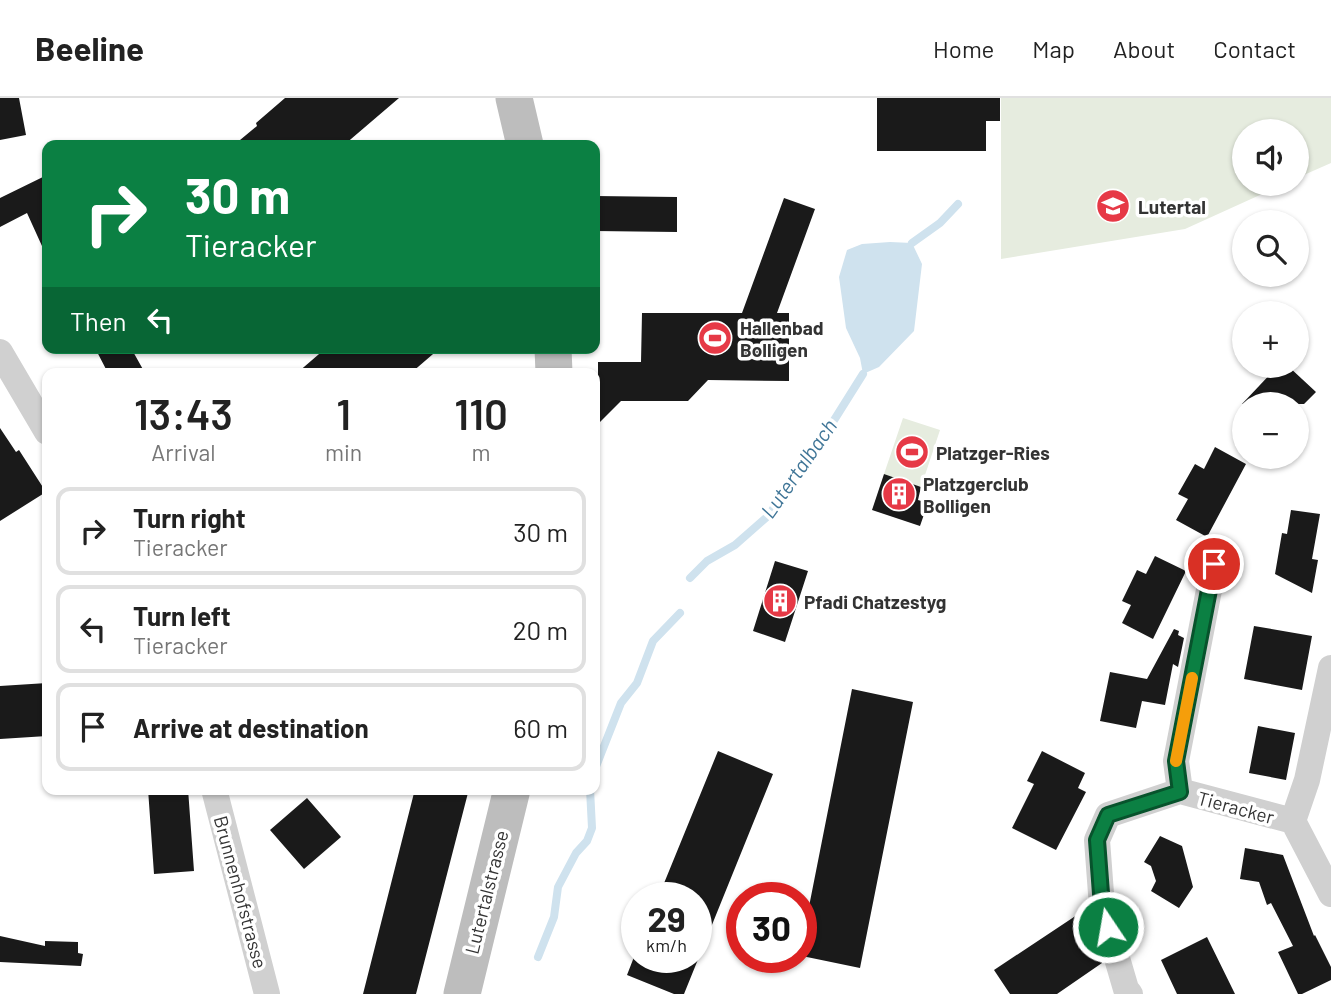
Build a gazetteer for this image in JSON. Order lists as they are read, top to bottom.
{
  "streets": {
    "street": ["Tieracker", "Brunnenhofstrasse", "Lutertalstrasse"]
  },
  "water": ["Lutertalbach"],
  "places": {
    "school or university": ["Lutertal"],
    "sports": ["Hallenbad Bolligen", "Platzger-Ries"],
    "building": ["Platzgerclub Bolligen", "Pfadi Chatzestyg"]
  },
  "page": {
    "header": "Beeline",
    "nav": [
      "Home",
      "Map",
      "About",
      "Contact"
    ],
    "map_buttons": ["+", "−"],
    "turn": ["30 m", "Tieracker"],
    "then": "Then",
    "eta": [
      "13:43",
      "Arrival",
      "1",
      "min",
      "110",
      "m"
    ],
    "list": [
      {
        "name": "Turn right",
        "note": "Tieracker",
        "value": "30 m"
      },
      {
        "name": "Turn left",
        "note": "Tieracker",
        "value": "20 m"
      },
      {
        "name": "Arrive at destination",
        "value": "60 m"
      }
    ],
    "speed": "29 km/h",
    "limit": "30"
  }
}
